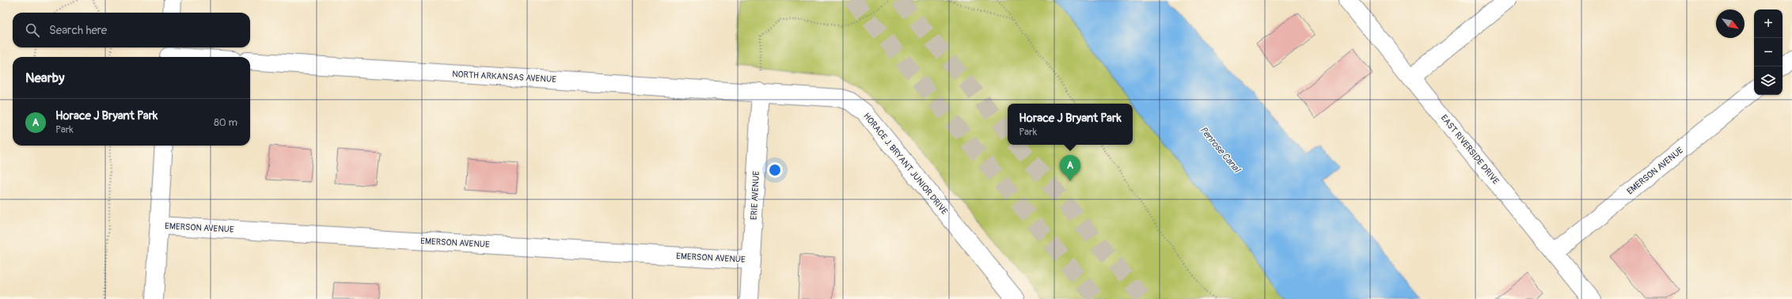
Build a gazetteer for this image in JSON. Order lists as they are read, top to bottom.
{
  "streets": {
    "street": [
      "NORTH ARKANSAS AVENUE",
      "EAST RIVERSIDE DRIVE",
      "HORACE J. BRYANT JUNIOR DRIVE",
      "EMERSON AVENUE",
      "ERIE AVENUE"
    ]
  },
  "crossings": [
    ["NORTH ARKANSAS AVENUE", "HORACE J. BRYANT JUNIOR DRIVE"],
    ["NORTH ARKANSAS AVENUE", "ERIE AVENUE"],
    ["EAST RIVERSIDE DRIVE", "EMERSON AVENUE"],
    ["HORACE J. BRYANT JUNIOR DRIVE", "ERIE AVENUE"],
    ["EMERSON AVENUE", "ERIE AVENUE"]
  ],
  "water": ["Penrose Canal"],
  "north": "bottom right",
  "page": {
    "map_buttons": ["+", "−"],
    "search": "Search here",
    "heading": "Nearby",
    "list": [
      {
        "mark": "A",
        "name": "Horace J Bryant Park",
        "note": "Park",
        "value": "80 m"
      }
    ],
    "popup": ["Horace J Bryant Park", "Park"],
    "pins": "A"
  }
}
